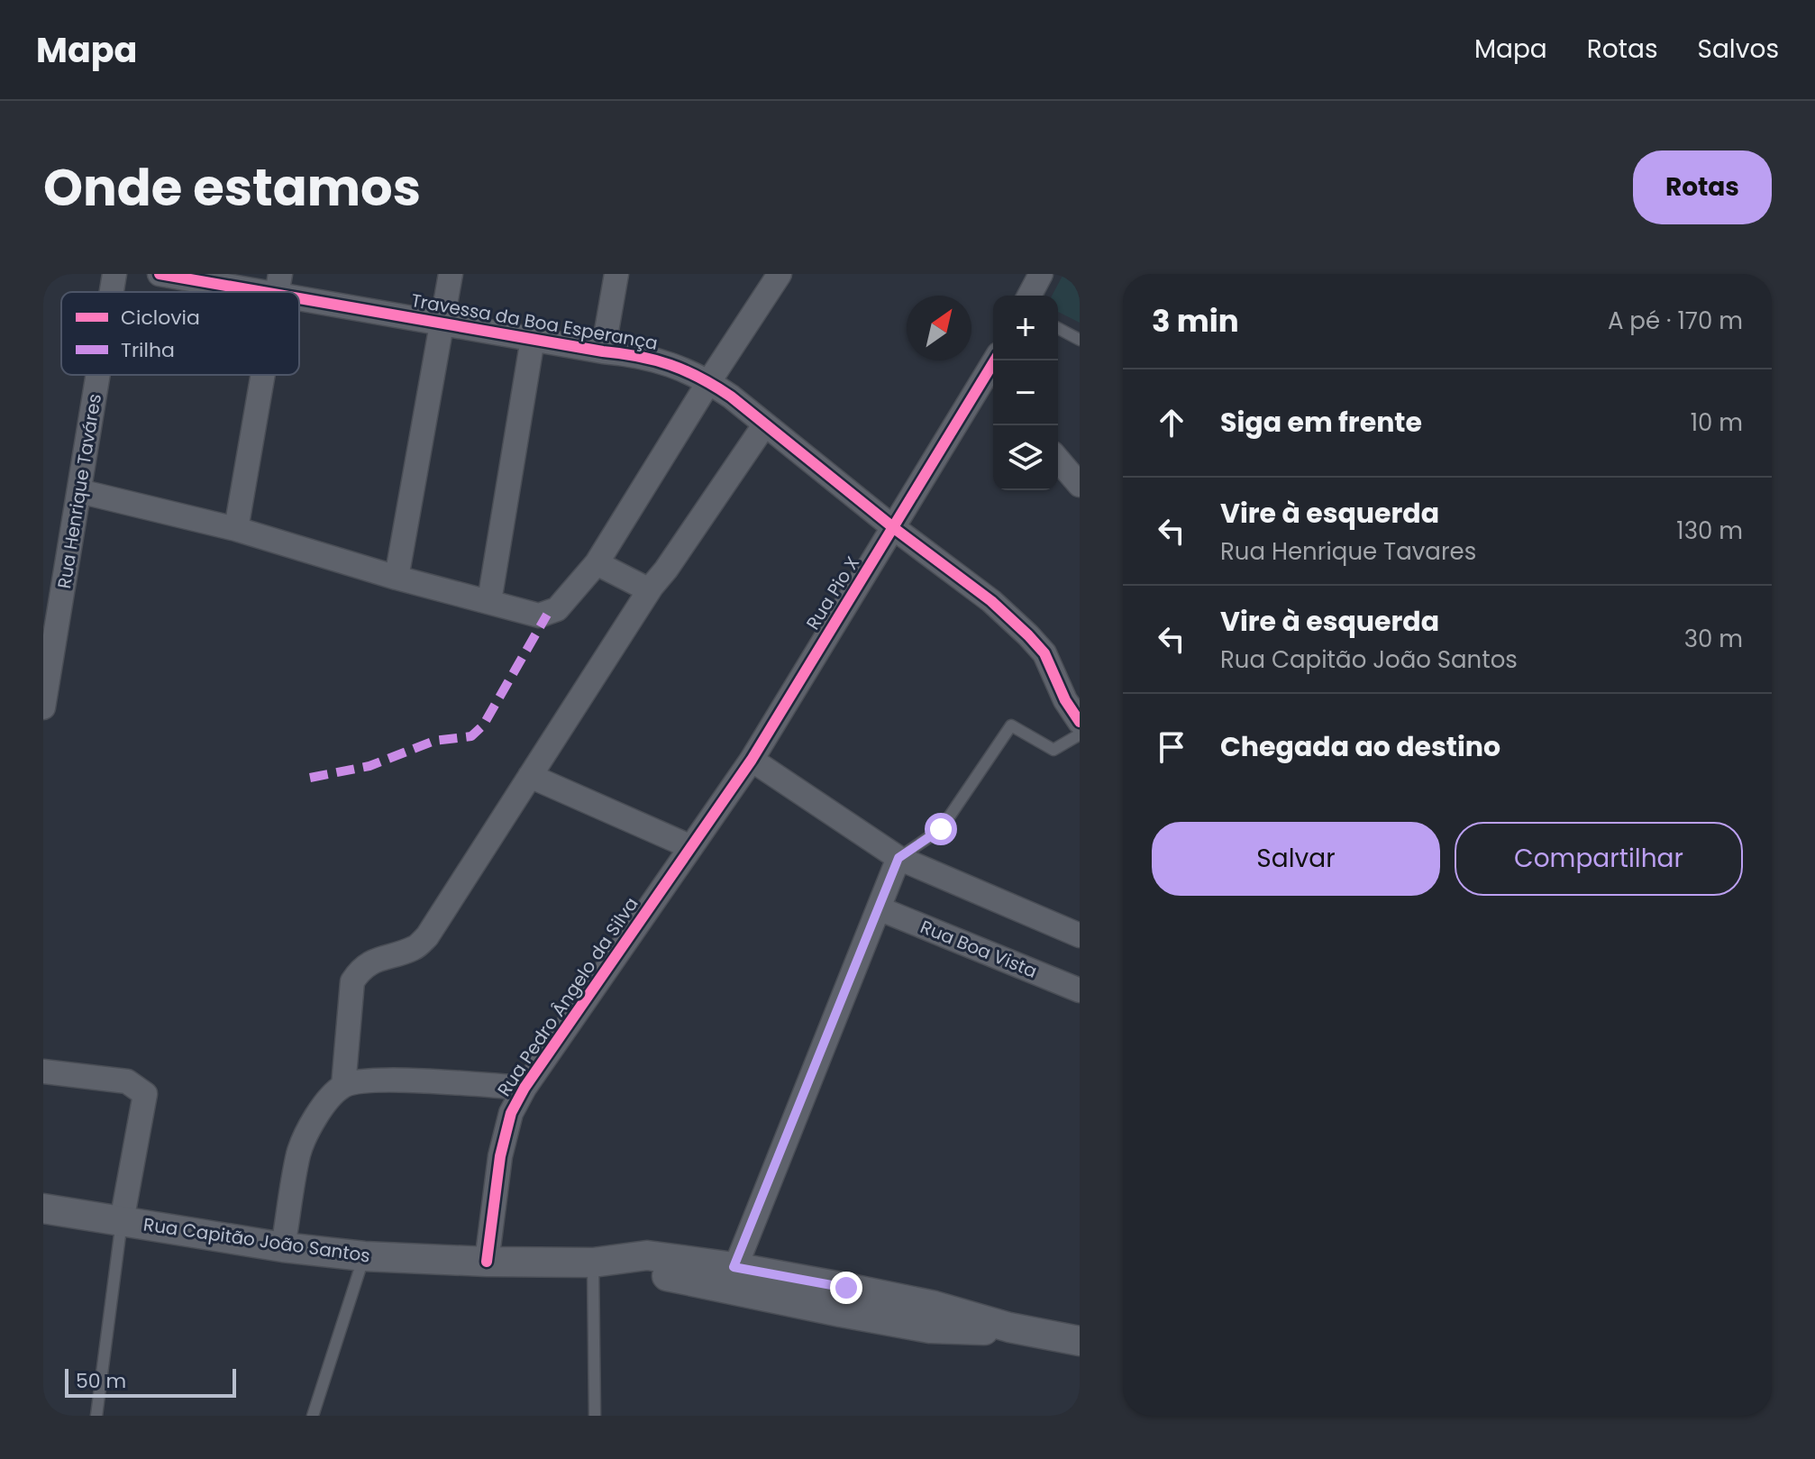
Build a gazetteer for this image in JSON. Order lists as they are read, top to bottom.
{
  "streets": {
    "street": [
      "Travessa da Boa Esperança",
      "Rua Henrique Taváres",
      "Rua Pio X",
      "Rua Boa Vista",
      "Rua Pedro Ângelo da Silva",
      "Rua Capitão João Santos"
    ]
  },
  "crossings": [
    ["Travessa da Boa Esperança", "Rua Pio X"],
    ["Rua Pio X", "Rua Pedro Ângelo da Silva"],
    ["Rua Pedro Ângelo da Silva", "Rua Capitão João Santos"]
  ],
  "legend": ["Ciclovia", "Trilha"],
  "scale_bar": "50 m",
  "north": "top right",
  "page": {
    "header": "Mapa",
    "nav": ["Mapa", "Rotas", "Salvos"],
    "title": "Onde estamos",
    "buttons": [
      "Rotas",
      ["Salvar", "Compartilhar"]
    ],
    "heading": ["3 min", "A pé · 170 m"],
    "map_buttons": ["+", "−"],
    "list": [
      ["Siga em frente", "10 m"],
      ["Vire à esquerda", "Rua Henrique Tavares", "130 m"],
      ["Vire à esquerda", "Rua Capitão João Santos", "30 m"],
      "Chegada ao destino"
    ],
    "scale": "50 m"
  }
}
